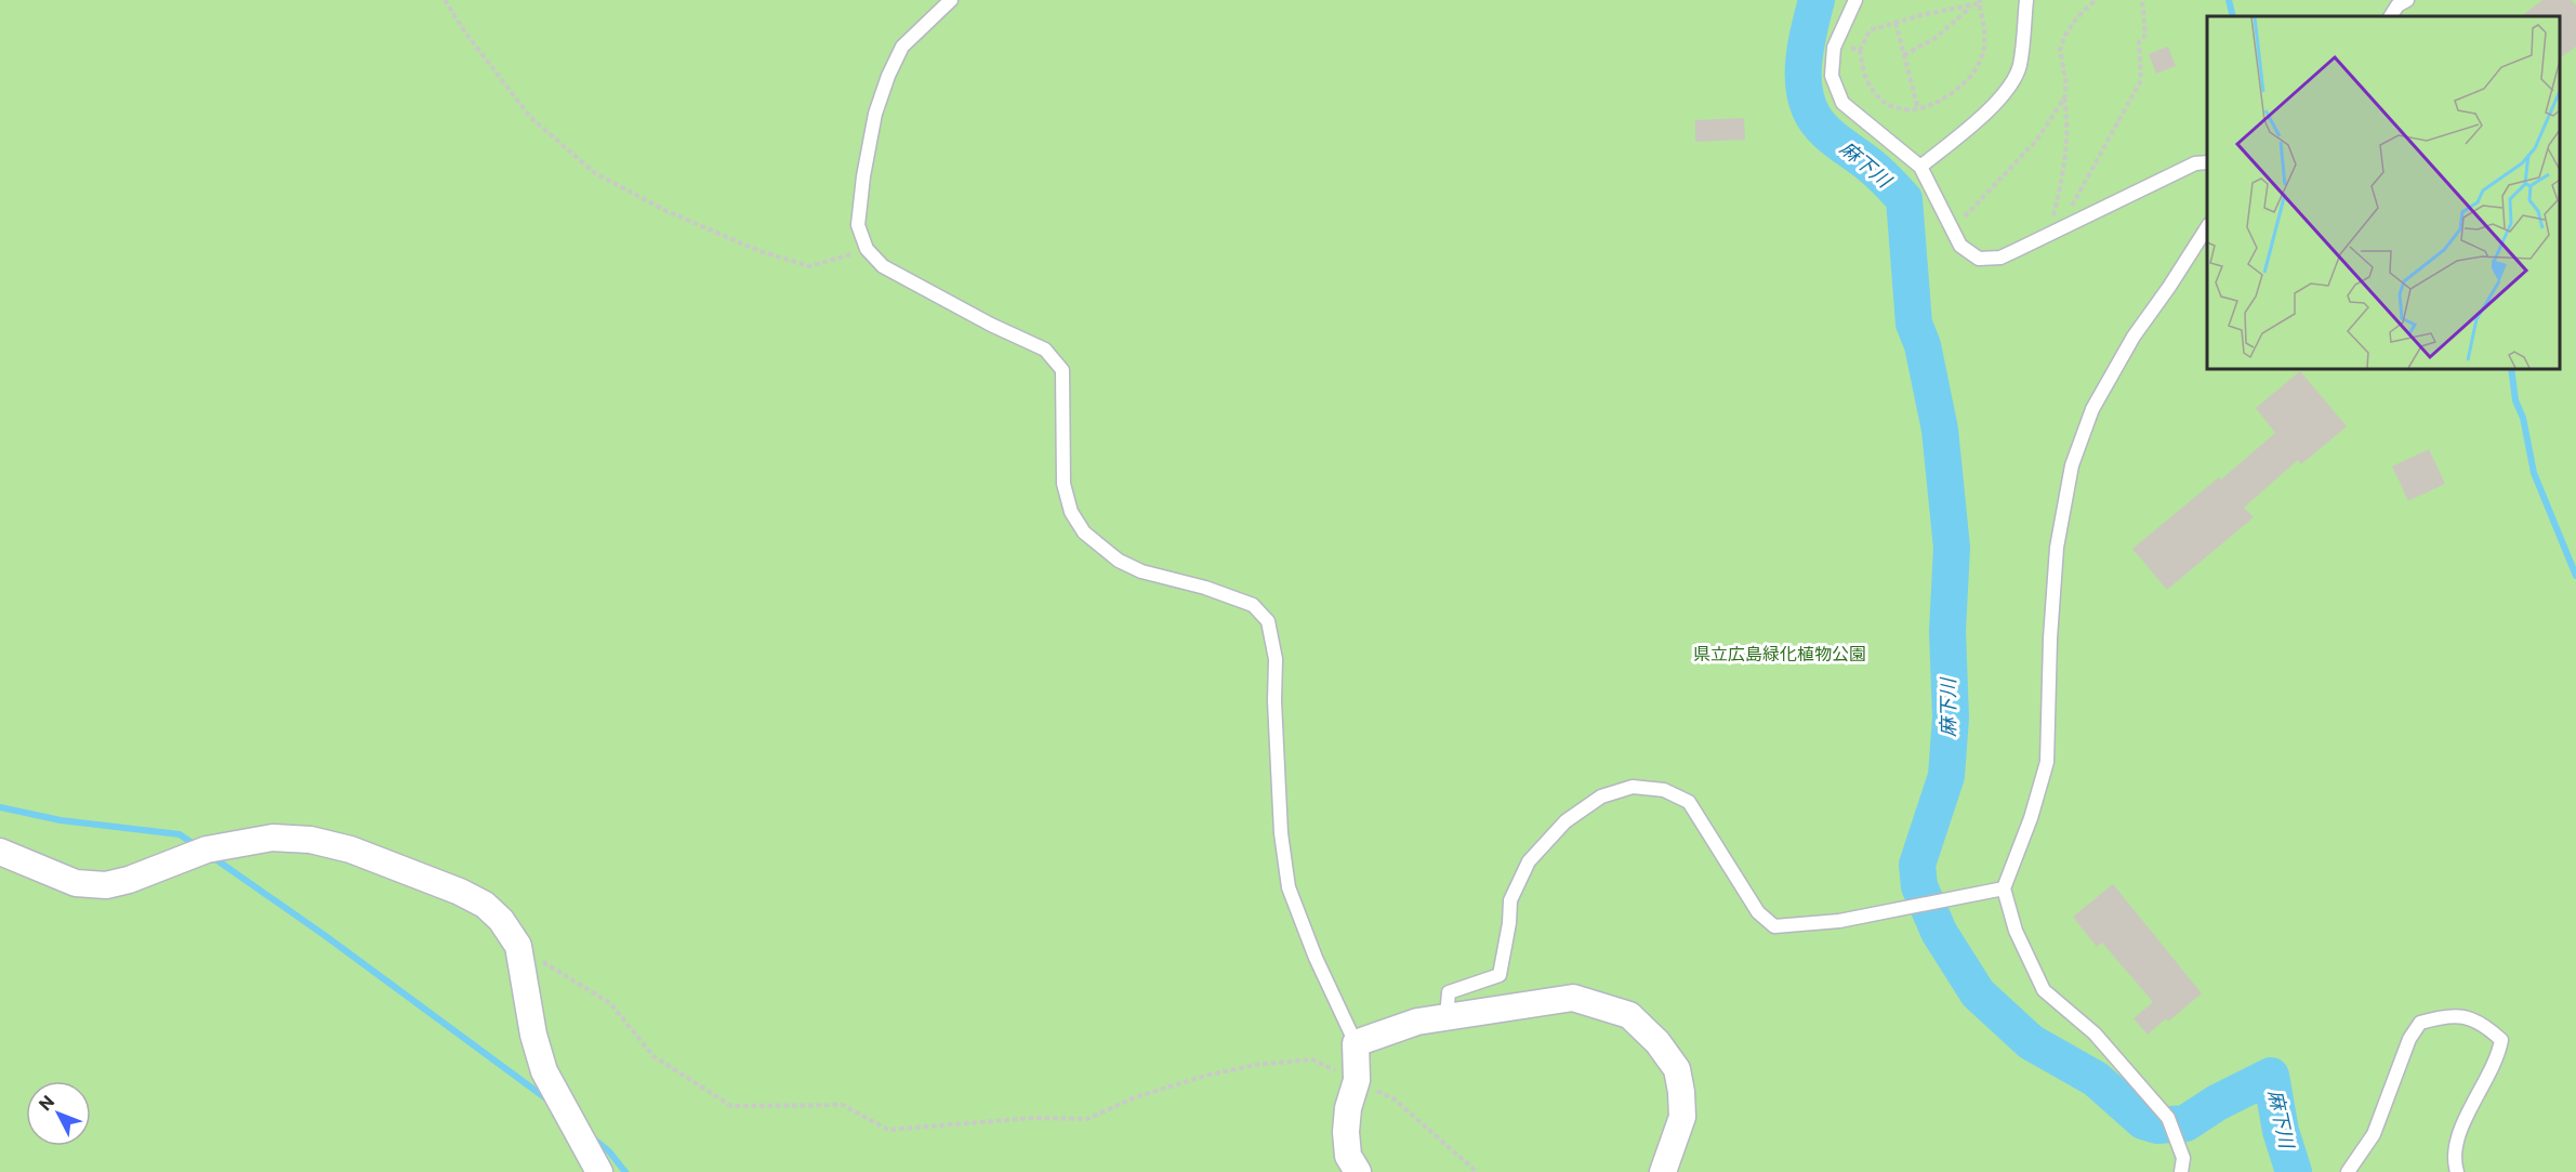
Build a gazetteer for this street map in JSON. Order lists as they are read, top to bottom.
{
  "water": ["麻下川"],
  "parks": ["県立広島緑化植物公園"],
  "north": "top left"
}
